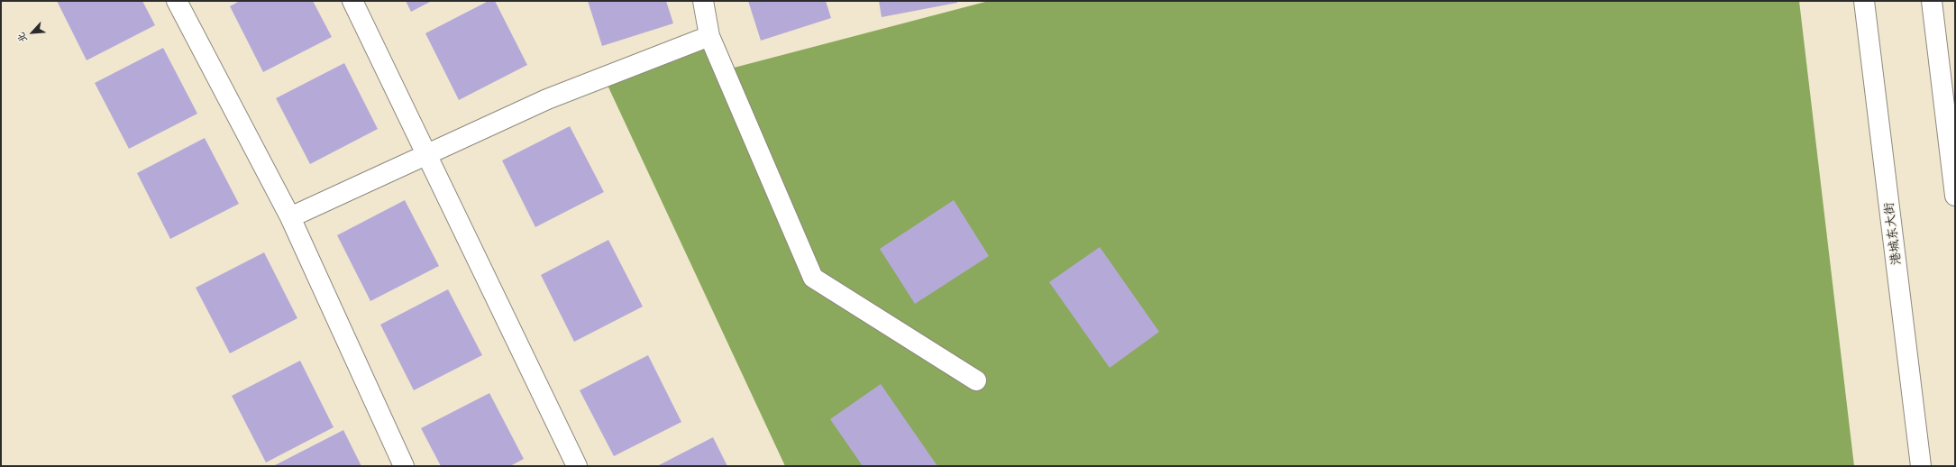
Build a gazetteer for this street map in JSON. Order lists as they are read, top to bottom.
{
  "streets": {
    "street": ["港城东大街"]
  },
  "north": "bottom left"
}
